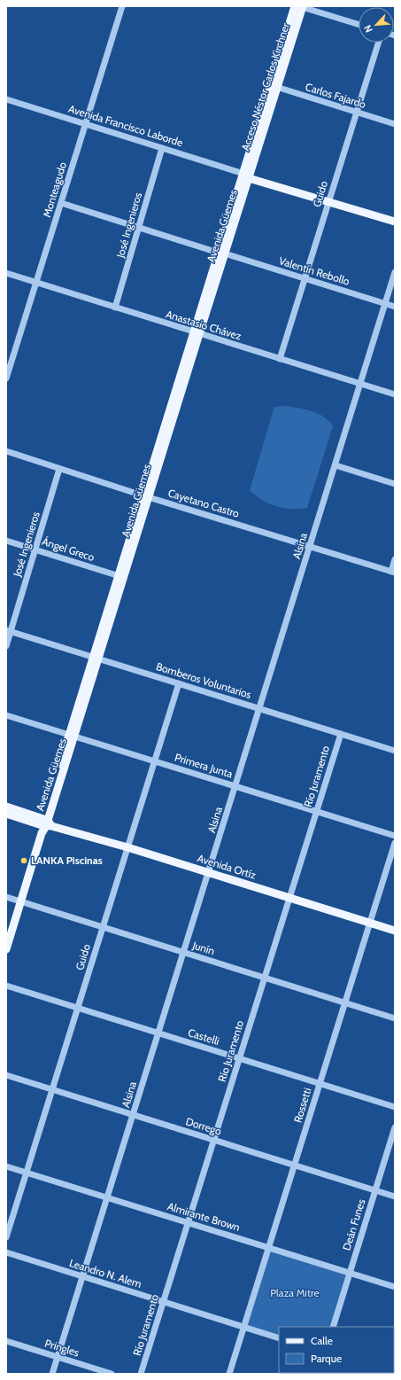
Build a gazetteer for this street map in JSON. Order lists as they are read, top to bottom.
{
  "streets": {
    "main road": [
      "Acceso Néstor Carlos Kirchner",
      "Avenida Francisco Laborde",
      "Avenida Güemes",
      "Avenida Ortíz"
    ],
    "street": [
      "Carlos Fajardo",
      "Monteagudo",
      "Guido",
      "José Ingenieros",
      "Valentín Rebollo",
      "Anastasio Chávez",
      "Cayetano Castro",
      "Alsina",
      "Ángel Greco",
      "Bomberos Voluntarios",
      "Primera Junta",
      "Río Juramento",
      "Junín",
      "Castelli",
      "Rossetti",
      "Dorrego",
      "Almirante Brown",
      "Deán Funes",
      "Leandro N. Alem",
      "Pringles"
    ]
  },
  "crossings": [
    ["Acceso Néstor Carlos Kirchner", "Carlos Fajardo"],
    ["Acceso Néstor Carlos Kirchner", "Avenida Francisco Laborde"],
    ["Acceso Néstor Carlos Kirchner", "Avenida Güemes"],
    ["Carlos Fajardo", "Guido"],
    ["Avenida Francisco Laborde", "Monteagudo"],
    ["Avenida Francisco Laborde", "Guido"],
    ["Avenida Francisco Laborde", "José Ingenieros"],
    ["Avenida Francisco Laborde", "Avenida Güemes"],
    ["Monteagudo", "Anastasio Chávez"],
    ["Guido", "Valentín Rebollo"],
    ["Guido", "Anastasio Chávez"],
    ["Guido", "Bomberos Voluntarios"],
    ["Guido", "Primera Junta"],
    ["Guido", "Avenida Ortíz"],
    ["Guido", "Junín"],
    ["Guido", "Castelli"],
    ["Guido", "Dorrego"],
    ["Guido", "Almirante Brown"],
    ["José Ingenieros", "Anastasio Chávez"],
    ["José Ingenieros", "Cayetano Castro"],
    ["José Ingenieros", "Ángel Greco"],
    ["José Ingenieros", "Bomberos Voluntarios"],
    ["Avenida Güemes", "Anastasio Chávez"],
    ["Avenida Güemes", "Cayetano Castro"],
    ["Avenida Güemes", "Ángel Greco"],
    ["Avenida Güemes", "Bomberos Voluntarios"],
    ["Avenida Güemes", "Primera Junta"],
    ["Avenida Güemes", "Avenida Ortíz"],
    ["Avenida Güemes", "Junín"],
    ["Valentín Rebollo", "Alsina"],
    ["Anastasio Chávez", "Alsina"],
    ["Cayetano Castro", "Alsina"],
    ["Alsina", "Bomberos Voluntarios"],
    ["Alsina", "Primera Junta"],
    ["Alsina", "Avenida Ortíz"],
    ["Alsina", "Junín"],
    ["Alsina", "Castelli"],
    ["Alsina", "Dorrego"],
    ["Alsina", "Almirante Brown"],
    ["Alsina", "Leandro N. Alem"],
    ["Alsina", "Pringles"],
    ["Bomberos Voluntarios", "Río Juramento"],
    ["Primera Junta", "Río Juramento"],
    ["Río Juramento", "Avenida Ortíz"],
    ["Río Juramento", "Junín"],
    ["Río Juramento", "Castelli"],
    ["Río Juramento", "Dorrego"],
    ["Río Juramento", "Almirante Brown"],
    ["Río Juramento", "Leandro N. Alem"],
    ["Avenida Ortíz", "Rossetti"],
    ["Junín", "Rossetti"],
    ["Castelli", "Rossetti"],
    ["Rossetti", "Dorrego"],
    ["Rossetti", "Almirante Brown"],
    ["Rossetti", "Leandro N. Alem"],
    ["Dorrego", "Deán Funes"],
    ["Almirante Brown", "Deán Funes"]
  ],
  "parks": ["Plaza Mitre"],
  "places": ["LANKA Piscinas"],
  "legend": ["Calle", "Parque"],
  "north": "bottom left"
}
